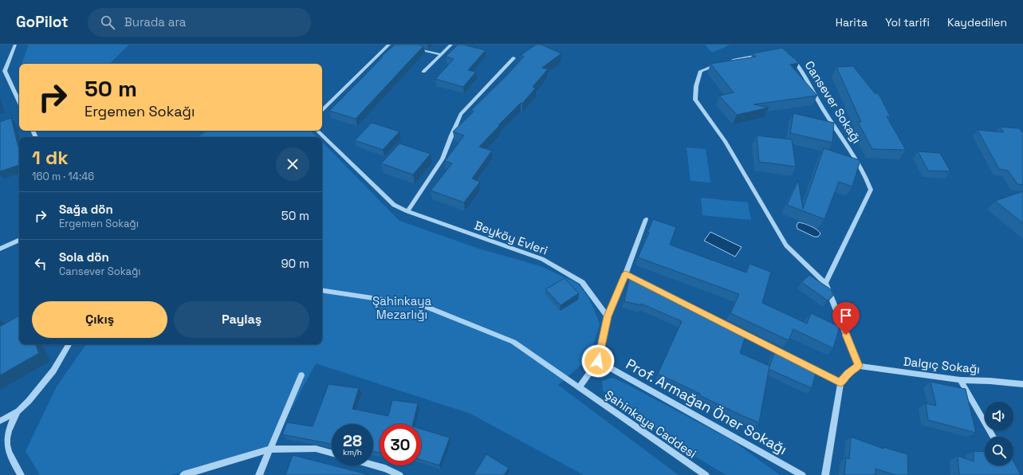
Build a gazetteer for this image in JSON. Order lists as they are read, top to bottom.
{
  "streets": {
    "street": [
      "Cansever Sokağı",
      "Beyköy Evleri",
      "Dalgıç Sokağı",
      "Prof. Armağan Öner Sokağı",
      "Şahinkaya Caddesi"
    ]
  },
  "parks": ["Şahinkaya Mezarlığı"],
  "page": {
    "header": "GoPilot",
    "search": "Burada ara",
    "nav": ["Harita", "Yol tarifi", "Kaydedilen"],
    "turn": ["50 m", "Ergemen Sokağı"],
    "heading": ["1 dk", "160 m · 14:46"],
    "list": [
      {
        "name": "Sağa dön",
        "note": "Ergemen Sokağı",
        "value": "50 m"
      },
      {
        "name": "Sola dön",
        "note": "Cansever Sokağı",
        "value": "90 m"
      }
    ],
    "buttons": ["Çıkış", "Paylaş"],
    "speed": "28 km/h",
    "limit": "30"
  }
}
